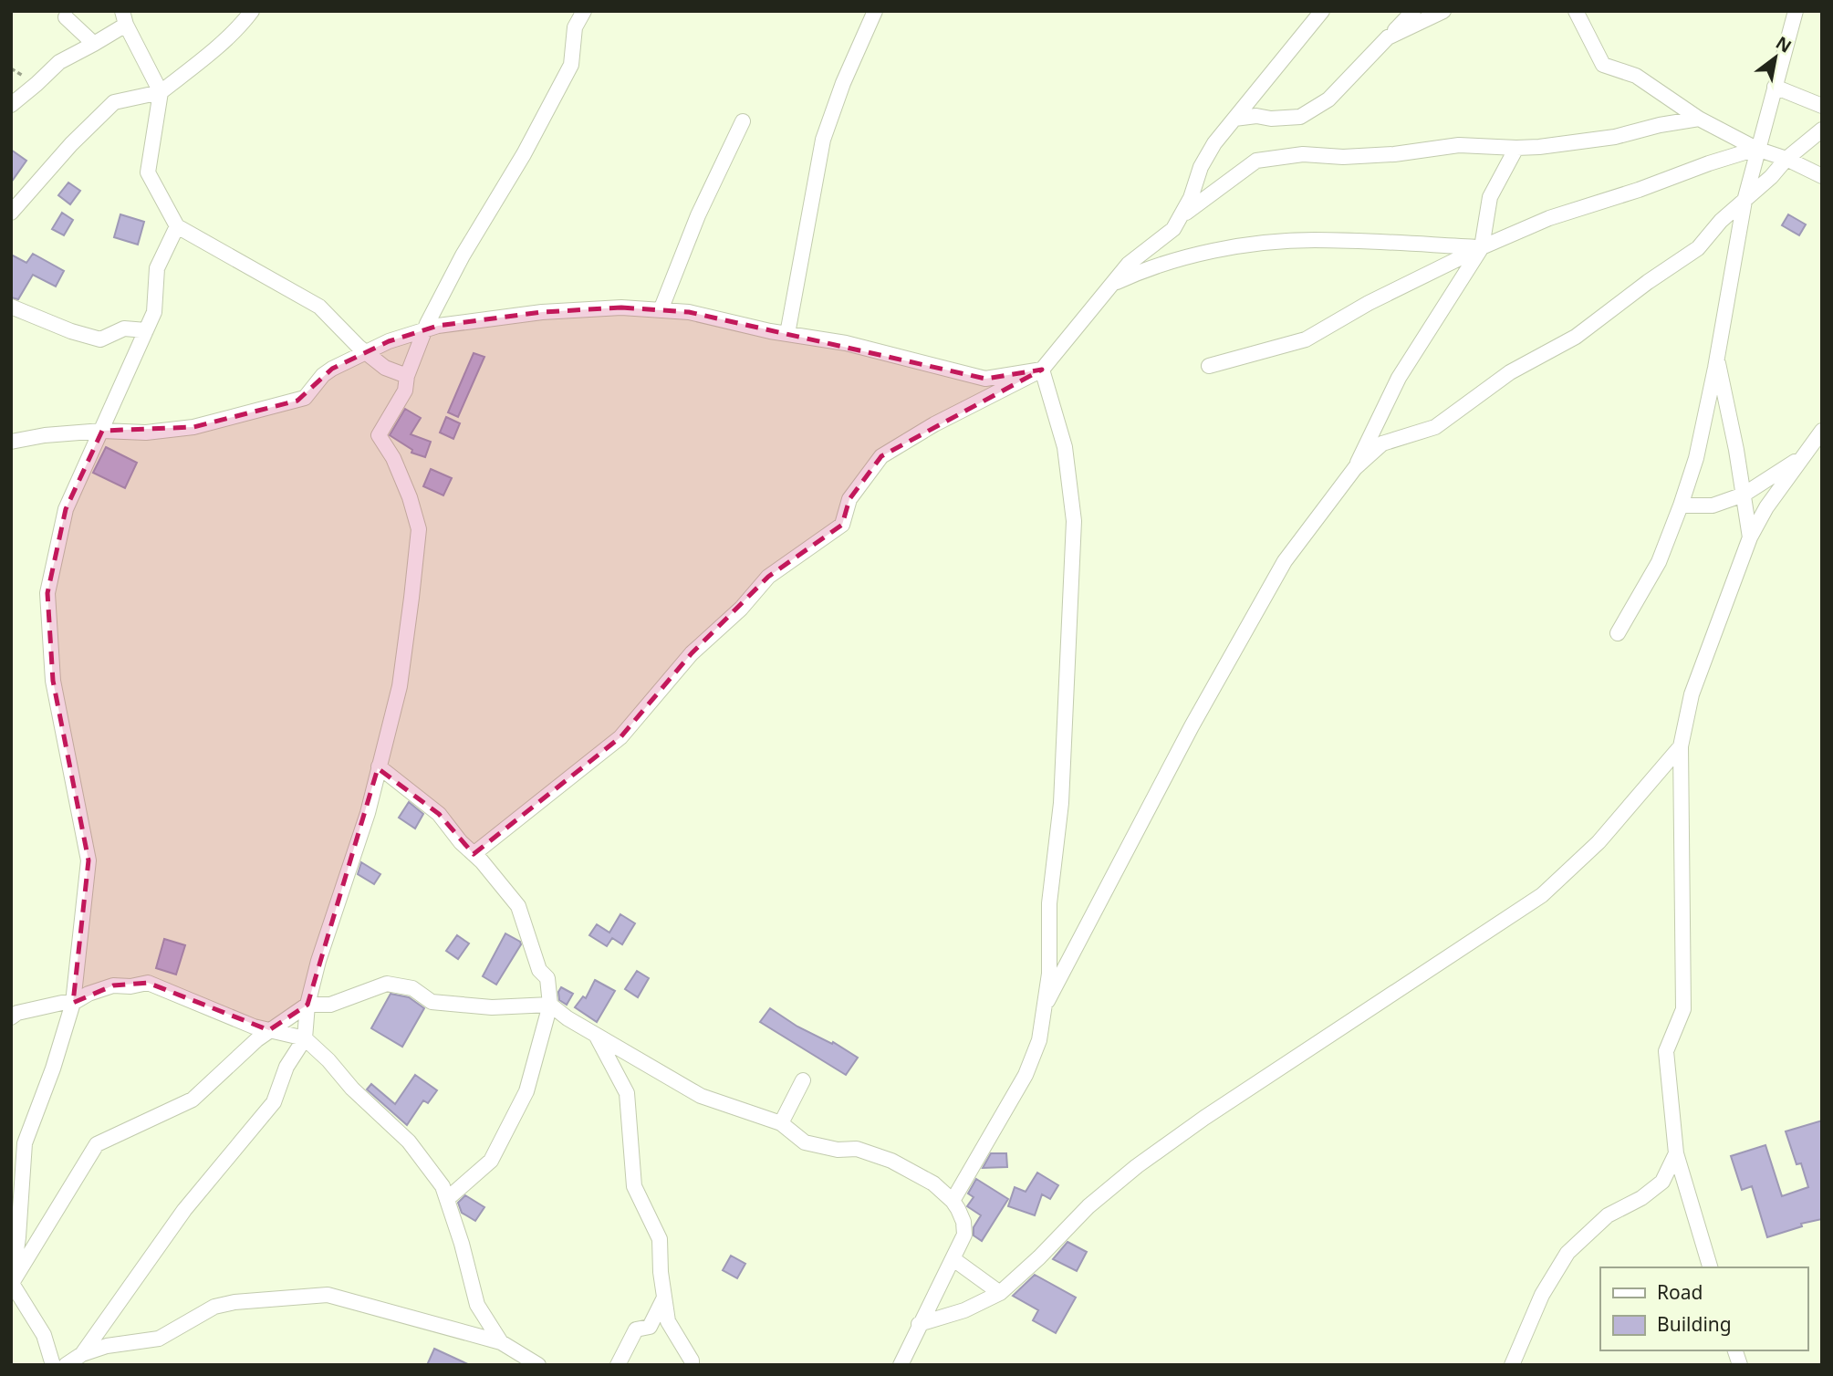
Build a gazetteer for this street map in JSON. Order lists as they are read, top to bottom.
{
  "legend": ["Road", "Building"],
  "north": "top right"
}
